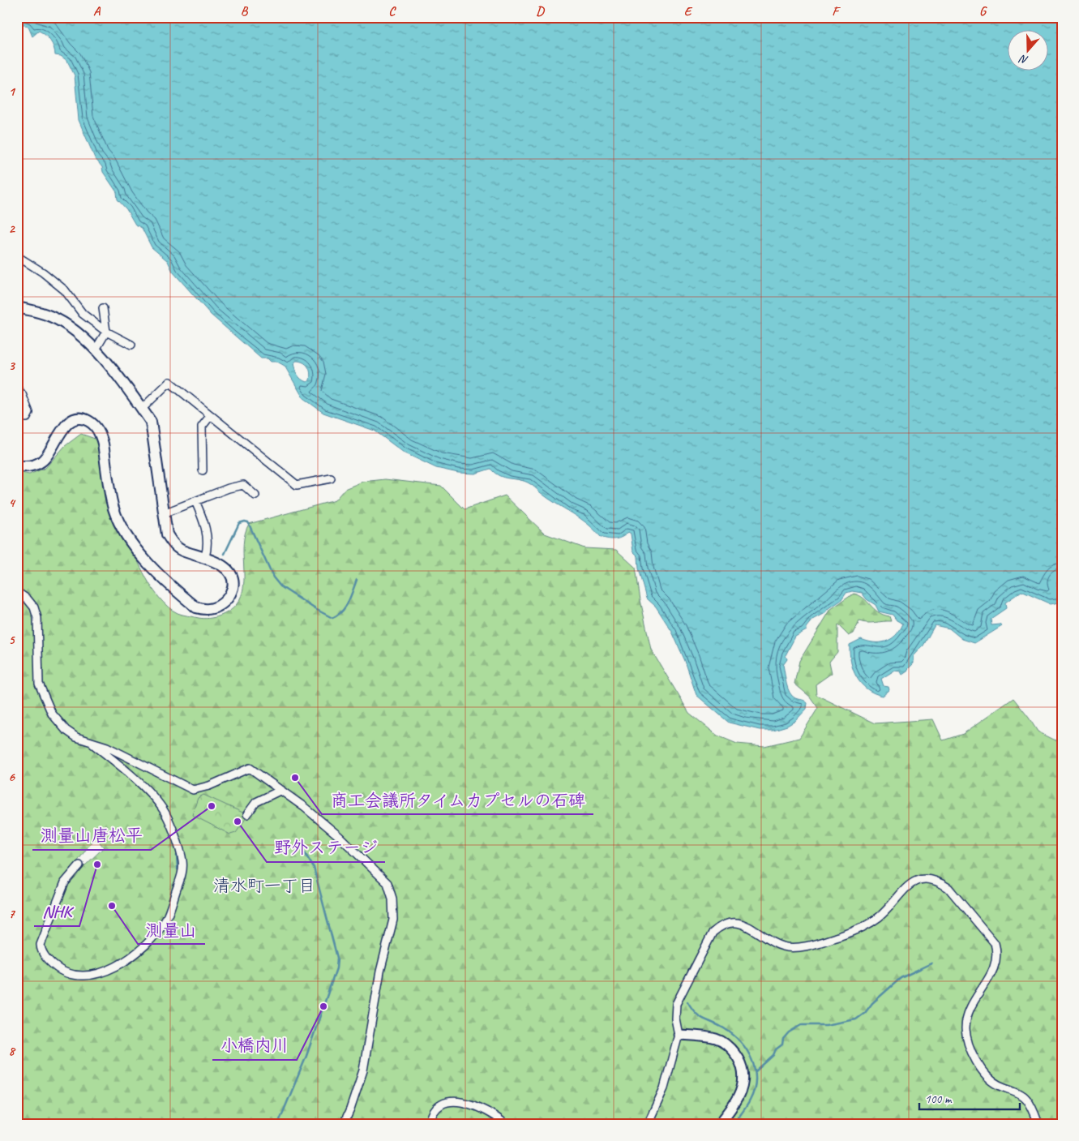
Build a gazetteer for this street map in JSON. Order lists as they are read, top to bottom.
{
  "districts": ["清水町一丁目"],
  "places": [
    "商工会議所タイムカプセルの石碑",
    "測量山唐松平",
    "野外ステージ",
    "NHK",
    "測量山",
    "小橋内川"
  ],
  "scale_bar": "100 m",
  "north": "bottom",
  "grid": {
    "columns": [
      "A",
      "B",
      "C",
      "D",
      "E",
      "F",
      "G"
    ],
    "rows": [
      "1",
      "2",
      "3",
      "4",
      "5",
      "6",
      "7",
      "8"
    ]
  }
}
